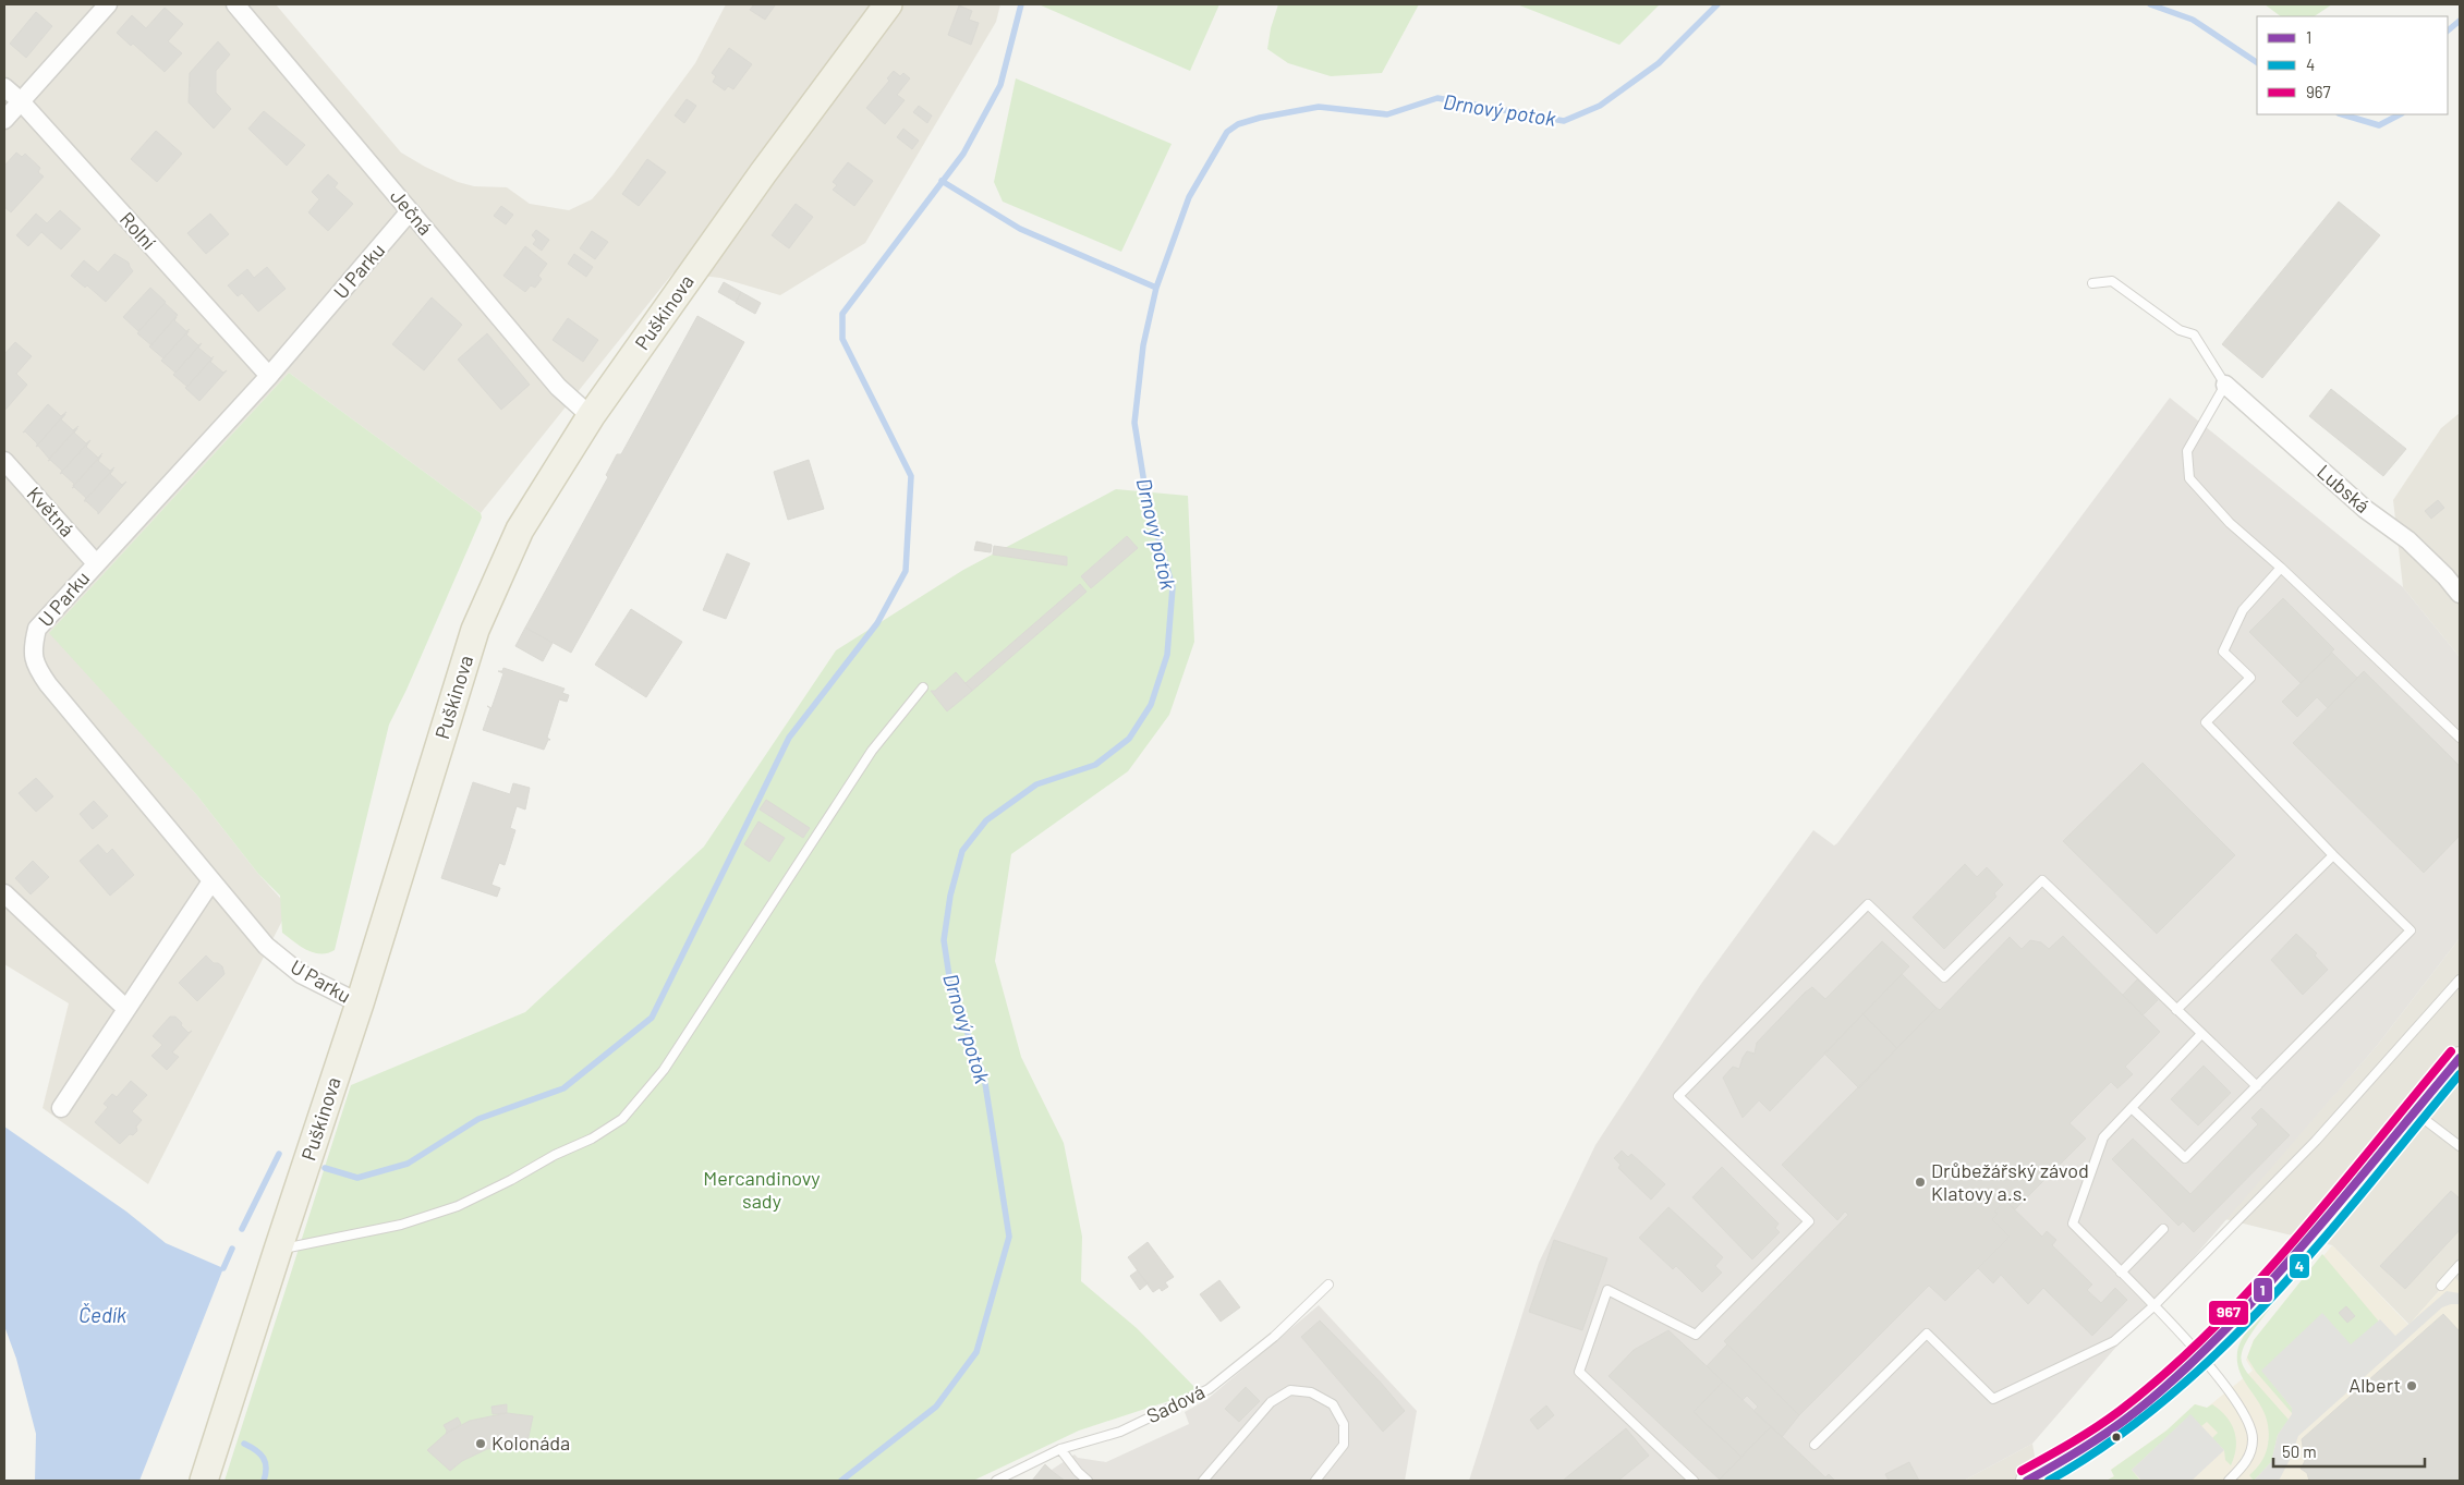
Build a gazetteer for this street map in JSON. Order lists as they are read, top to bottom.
{
  "streets": {
    "main road": ["Puškinova"],
    "street": [
      "Ječná",
      "Rolní",
      "U Parku",
      "Lubská",
      "Květná"
    ],
    "lane": ["Sadová"]
  },
  "crossings": [
    ["Ječná", "U Parku"],
    ["Ječná", "Puškinova"],
    ["Rolní", "U Parku"],
    ["U Parku", "Puškinova"],
    ["U Parku", "Květná"]
  ],
  "water": ["Drnový potok", "Čedík"],
  "parks": ["Mercandinovy sady"],
  "places": ["Drůbežářský závod Klatovy a.s.", "Albert", "Kolonáda"],
  "lines": ["transit line 967", "transit line 1", "transit line 4"],
  "legend": ["1", "4", "967"],
  "scale_bar": "50 m"
}
